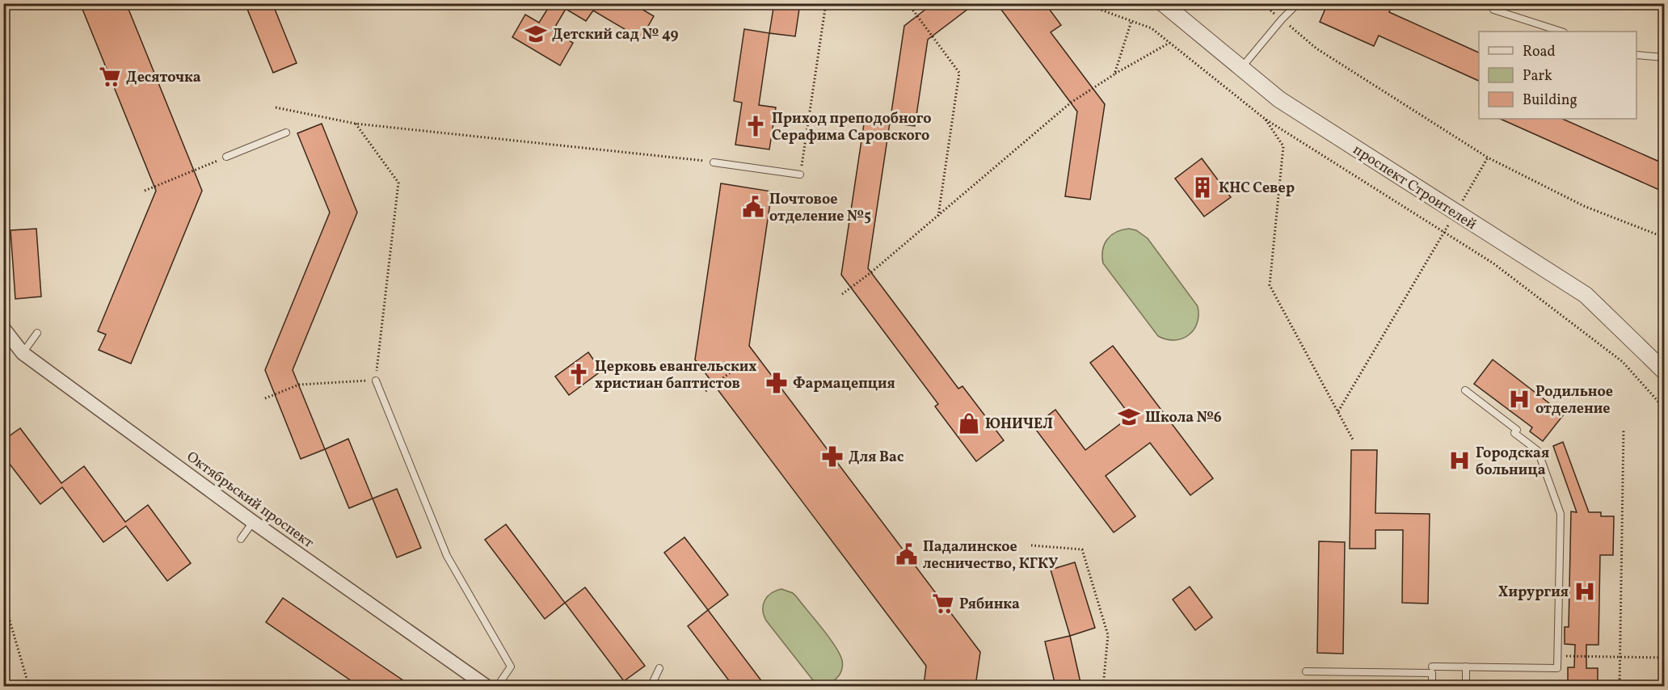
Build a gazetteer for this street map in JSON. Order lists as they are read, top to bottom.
{
  "streets": {
    "street": ["проспект Строителей", "Октябрьский проспект"]
  },
  "places": {
    "school or university": ["Детский сад № 49", "Школа №6"],
    "supermarket": ["Десяточка", "Рябинка"],
    "church": ["Приход преподобного Серафима Саровского", "Церковь евангельских христиан баптистов"],
    "building": ["КНС Север"],
    "public building": ["Почтовое отделение №5", "Падалинское лесничество, КГКУ"],
    "pharmacy": ["Фармацепция", "Для Вас"],
    "hospital": ["Родильное отделение", "Городская больница", "Хирургия"],
    "shop": ["ЮНИЧЕЛ"]
  },
  "legend": ["Road", "Park", "Building"]
}
